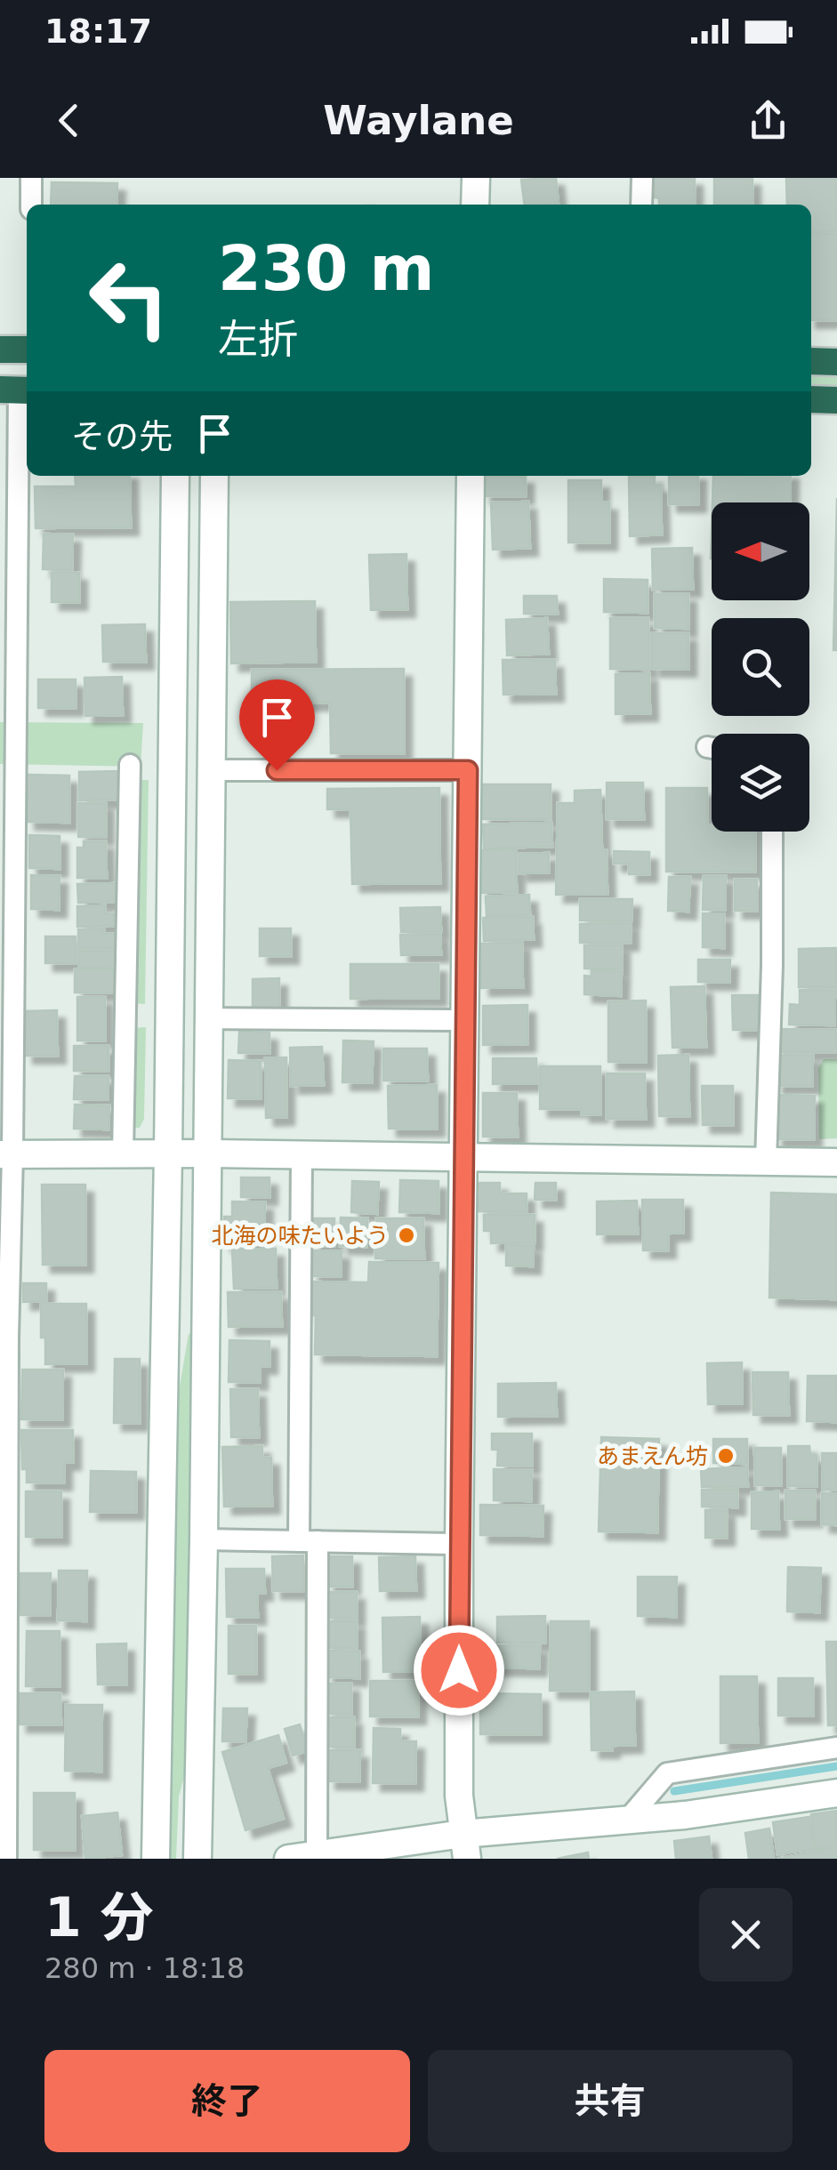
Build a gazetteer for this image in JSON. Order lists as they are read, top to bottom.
{
  "places": ["北海の味たいよう", "あまえん坊"],
  "north": "left",
  "page": {
    "status": "18:17",
    "header": "Waylane",
    "turn": ["230 m", "左折"],
    "then": "その先",
    "heading": ["1 分", "280 m · 18:18"],
    "buttons": ["終了", "共有"]
  }
}
